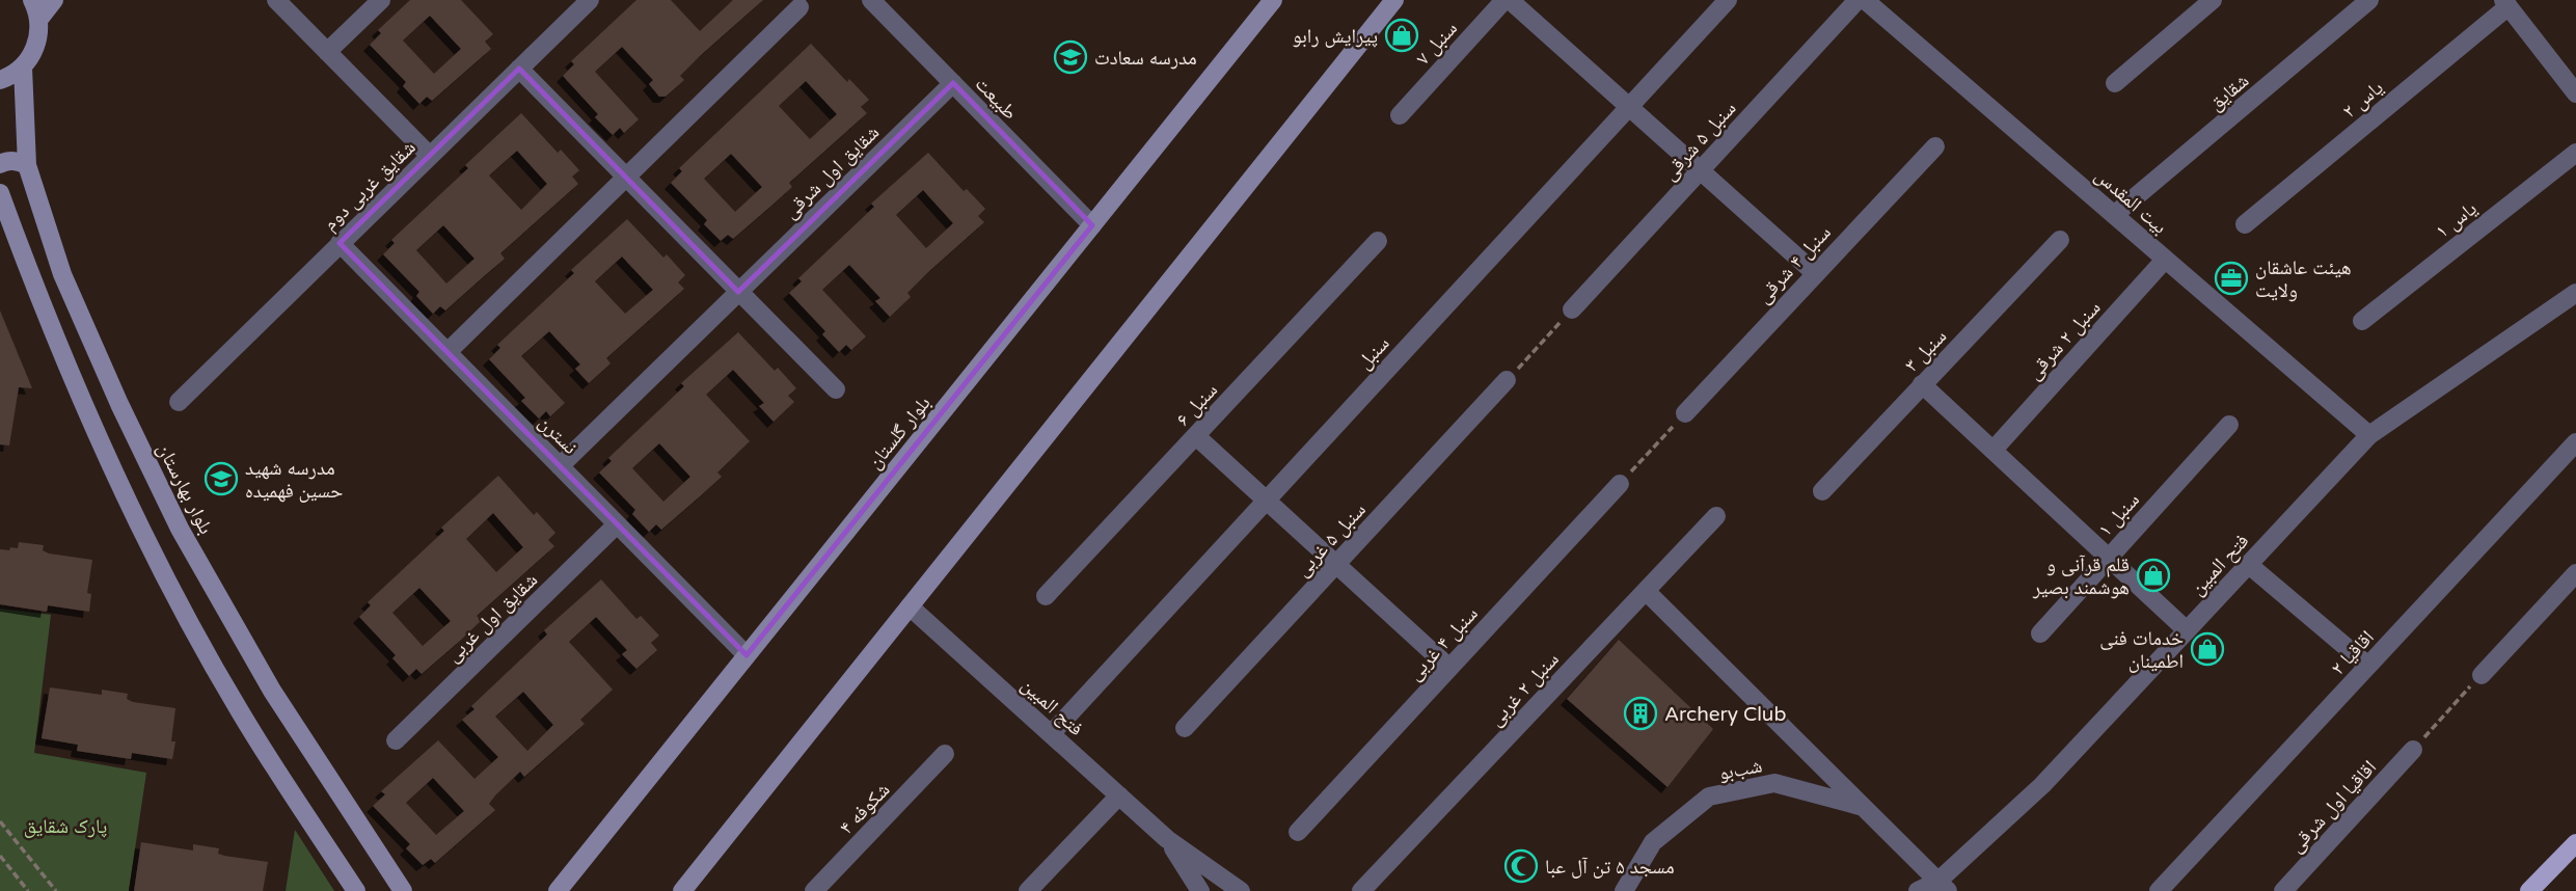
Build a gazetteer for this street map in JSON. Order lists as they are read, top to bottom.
{
  "streets": {
    "main road": ["بلوار گلستان", "بلوار بهارستان"],
    "street": [
      "سنبل ۷",
      "شقایق",
      "طبیعت",
      "یاس ۲",
      "سنبل ۵ شرقی",
      "شقایق اول شرقی",
      "شقایق غربی دوم",
      "بیت المقدس",
      "یاس ۱",
      "سنبل ۴ شرقی",
      "سنبل ۲ شرقی",
      "سنبل ۳",
      "سنبل",
      "سنبل ۶",
      "نسترن",
      "سنبل ۱",
      "سنبل ۵ غربی",
      "فتح المبین",
      "شقایق اول غربی",
      "سنبل ۴ غربی",
      "اقاقیا ۲",
      "سنبل ۲ غربی",
      "شب‌بو",
      "اقاقیا اول شرقی",
      "شکوفه ۴"
    ]
  },
  "crossings": [
    ["شقایق", "بیت المقدس"],
    ["طبیعت", "شقایق اول شرقی"],
    ["طبیعت", "بلوار گلستان"],
    ["شقایق غربی دوم", "نسترن"],
    ["بیت المقدس", "سنبل ۲ شرقی"],
    ["بیت المقدس", "فتح المبین"],
    ["سنبل", "فتح المبین"],
    ["بلوار گلستان", "نسترن"],
    ["نسترن", "شقایق اول غربی"]
  ],
  "parks": ["پارک شقایق"],
  "places": {
    "shop": ["پیرایش رابو", "قلم قرآنی و هوشمند بصیر", "خدمات فنی اطمینان"],
    "school or university": ["مدرسه سعادت", "مدرسه شهید حسین فهمیده"],
    "office": ["هیئت عاشقان ولایت"],
    "building": ["Archery Club"],
    "mosque": ["مسجد ۵ تن آل عبا"]
  }
}
